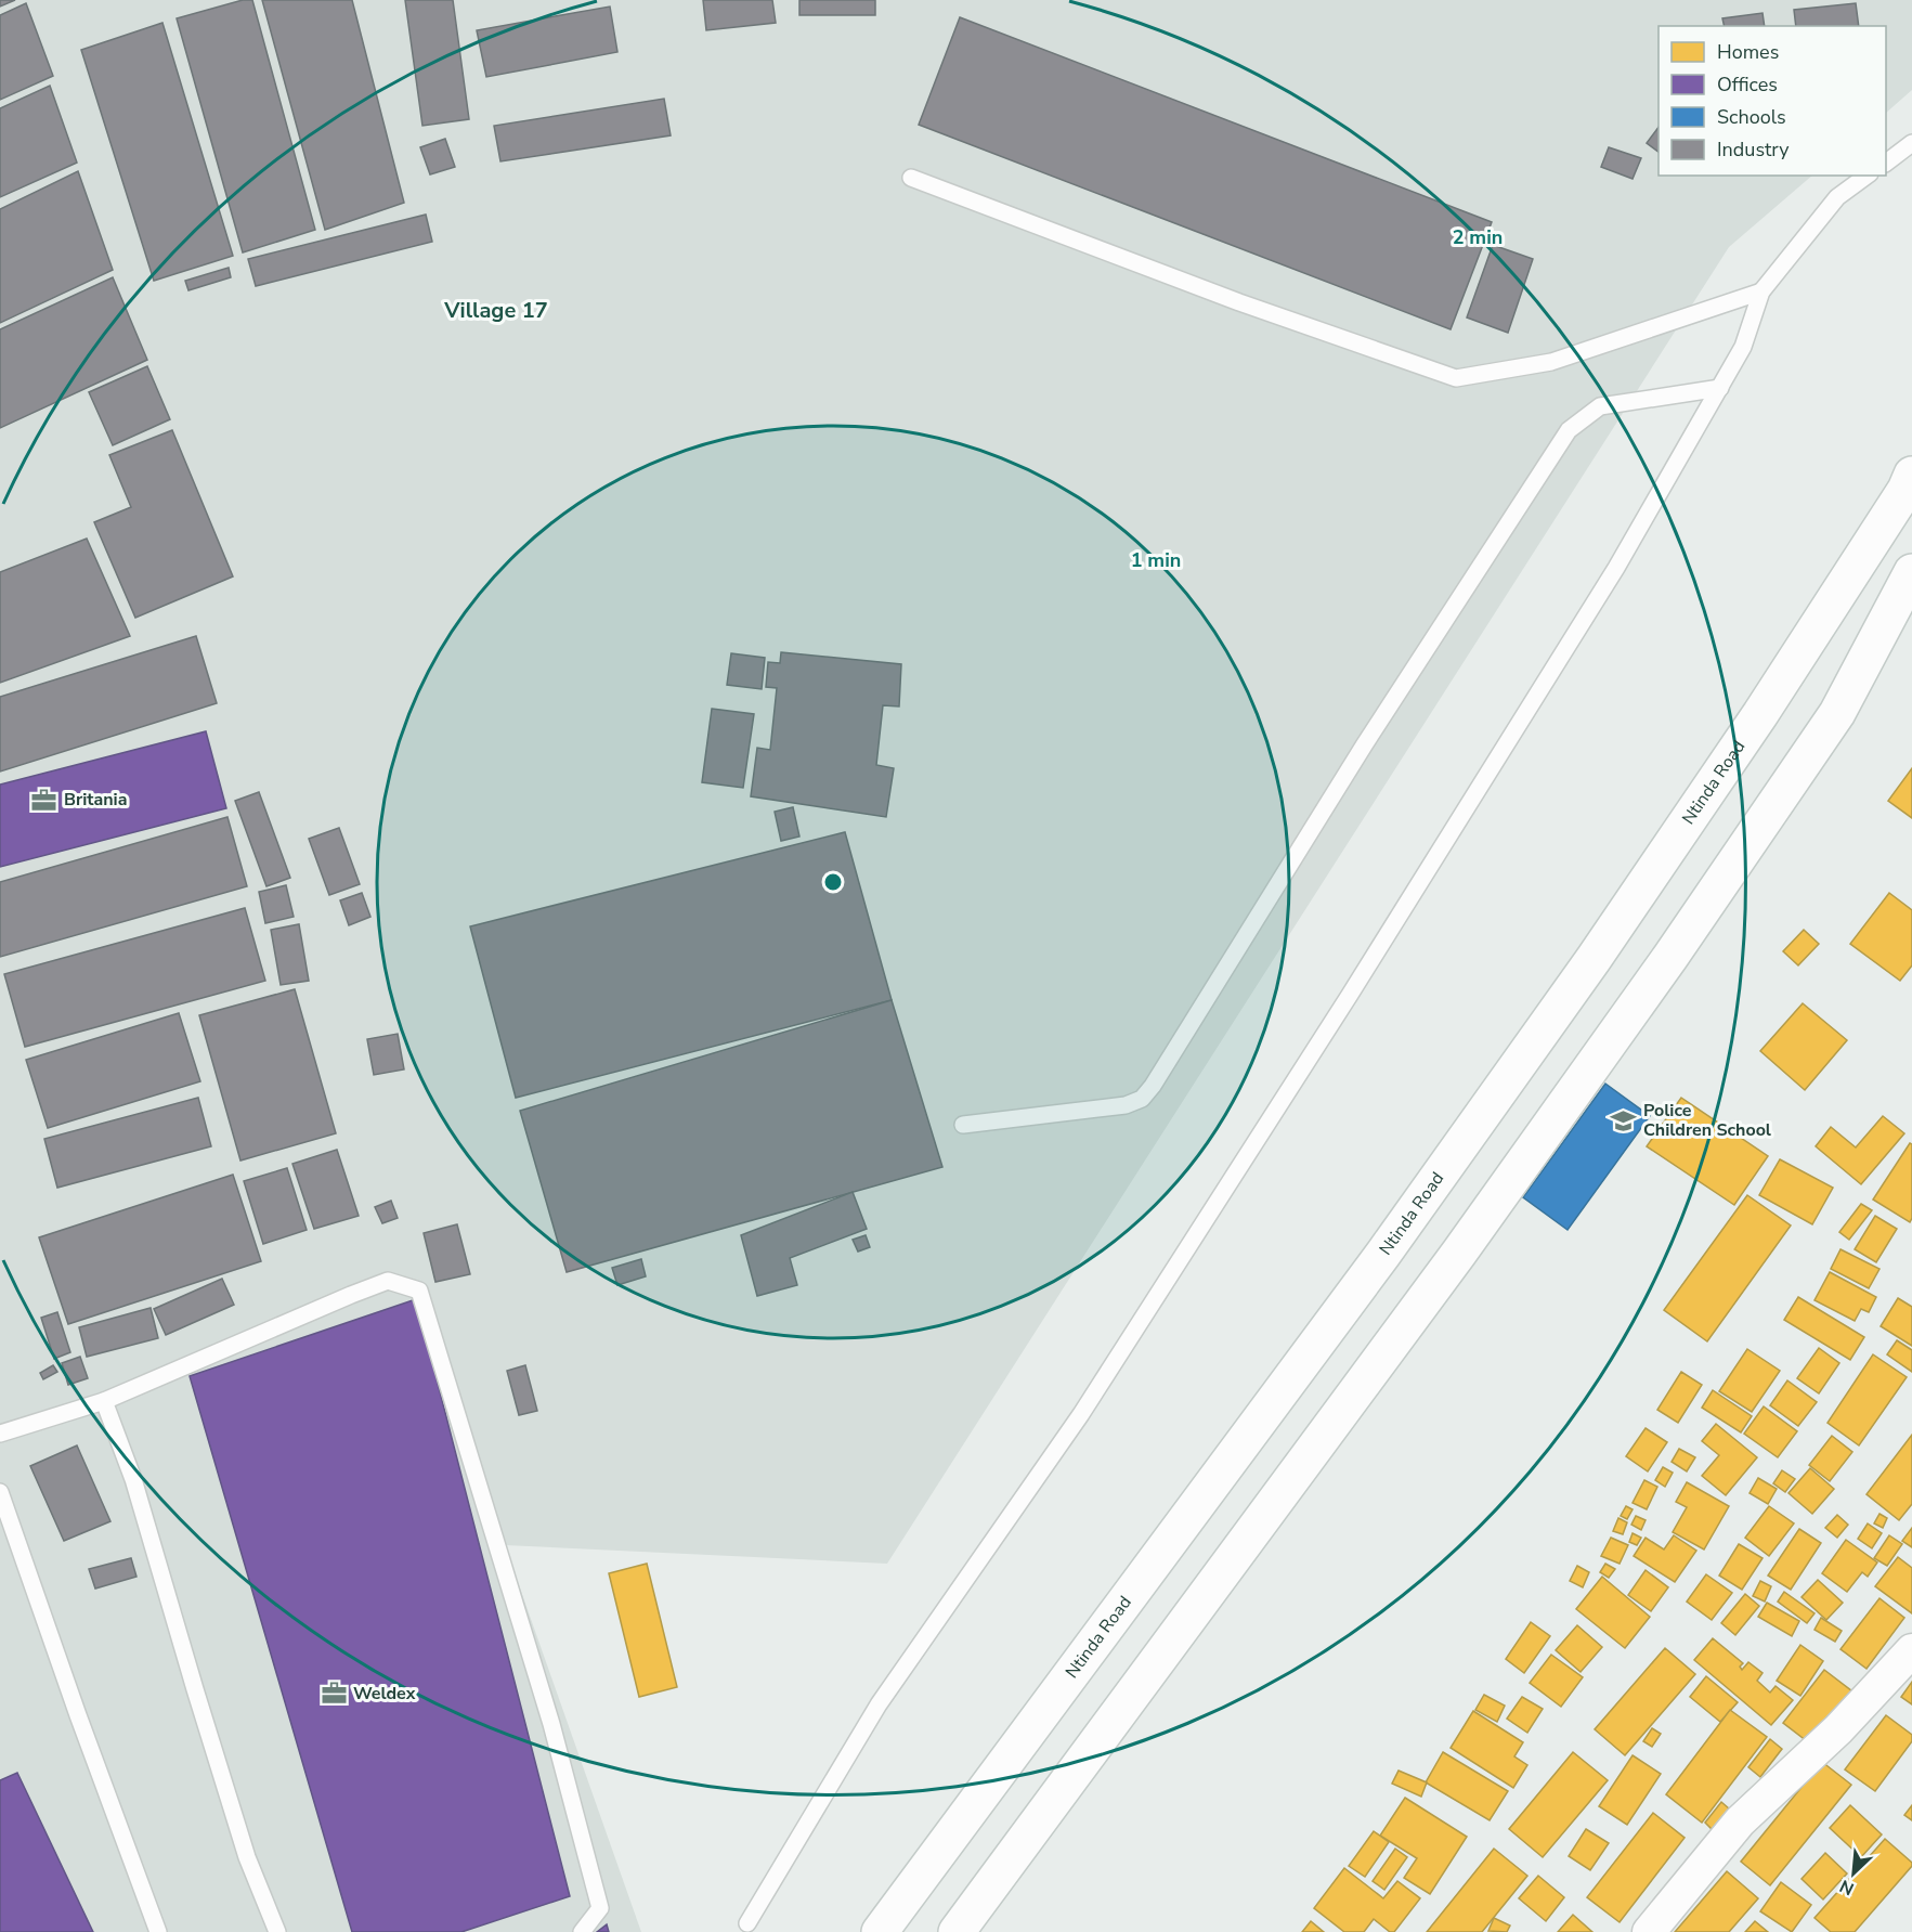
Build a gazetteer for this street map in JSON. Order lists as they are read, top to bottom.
{
  "streets": {
    "main road": ["Ntinda Road"]
  },
  "districts": ["Village 17"],
  "places": {
    "office": ["Britania", "Weldex"],
    "school or university": ["Police Children School"]
  },
  "legend": [
    "Homes",
    "Offices",
    "Schools",
    "Industry"
  ],
  "north": "bottom left",
  "rings": ["2 min", "1 min"]
}
